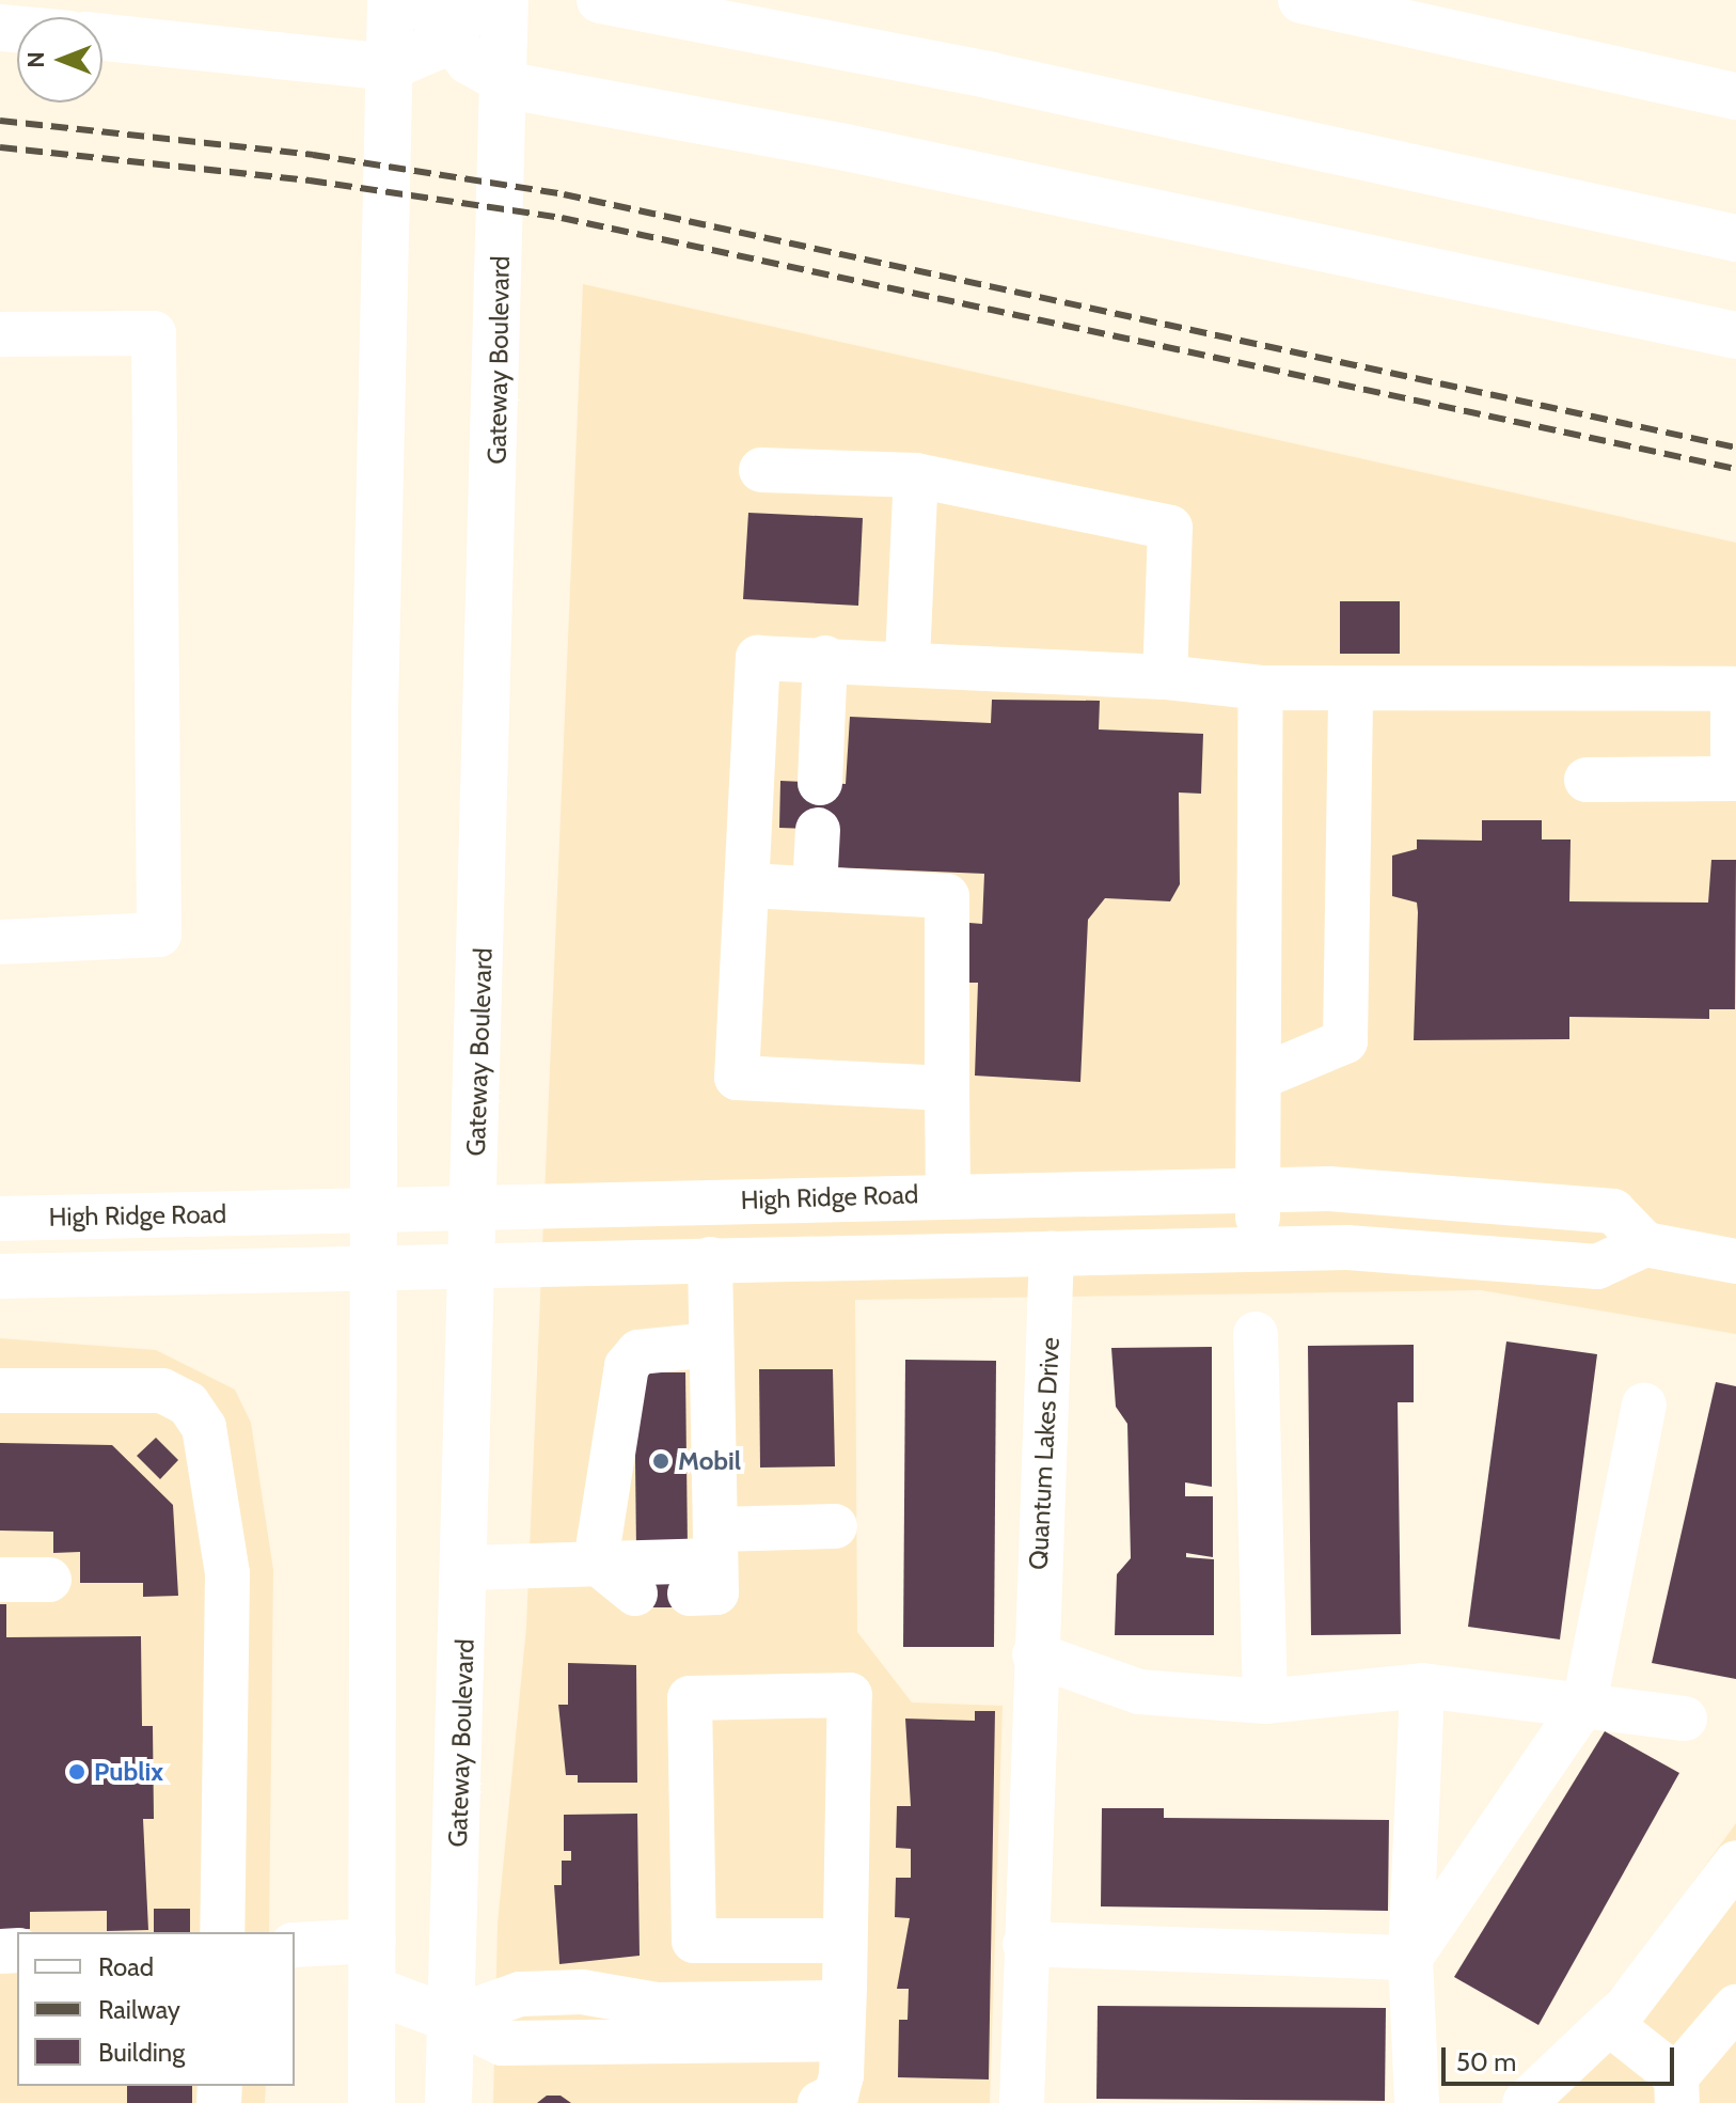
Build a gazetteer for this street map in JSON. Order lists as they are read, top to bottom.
{
  "streets": {
    "main road": ["Gateway Boulevard"],
    "street": ["High Ridge Road", "Quantum Lakes Drive"]
  },
  "crossings": [
    ["Gateway Boulevard", "High Ridge Road"]
  ],
  "places": ["Mobil", "Publix"],
  "legend": ["Road", "Railway", "Building"],
  "scale_bar": "50 m",
  "north": "left"
}
